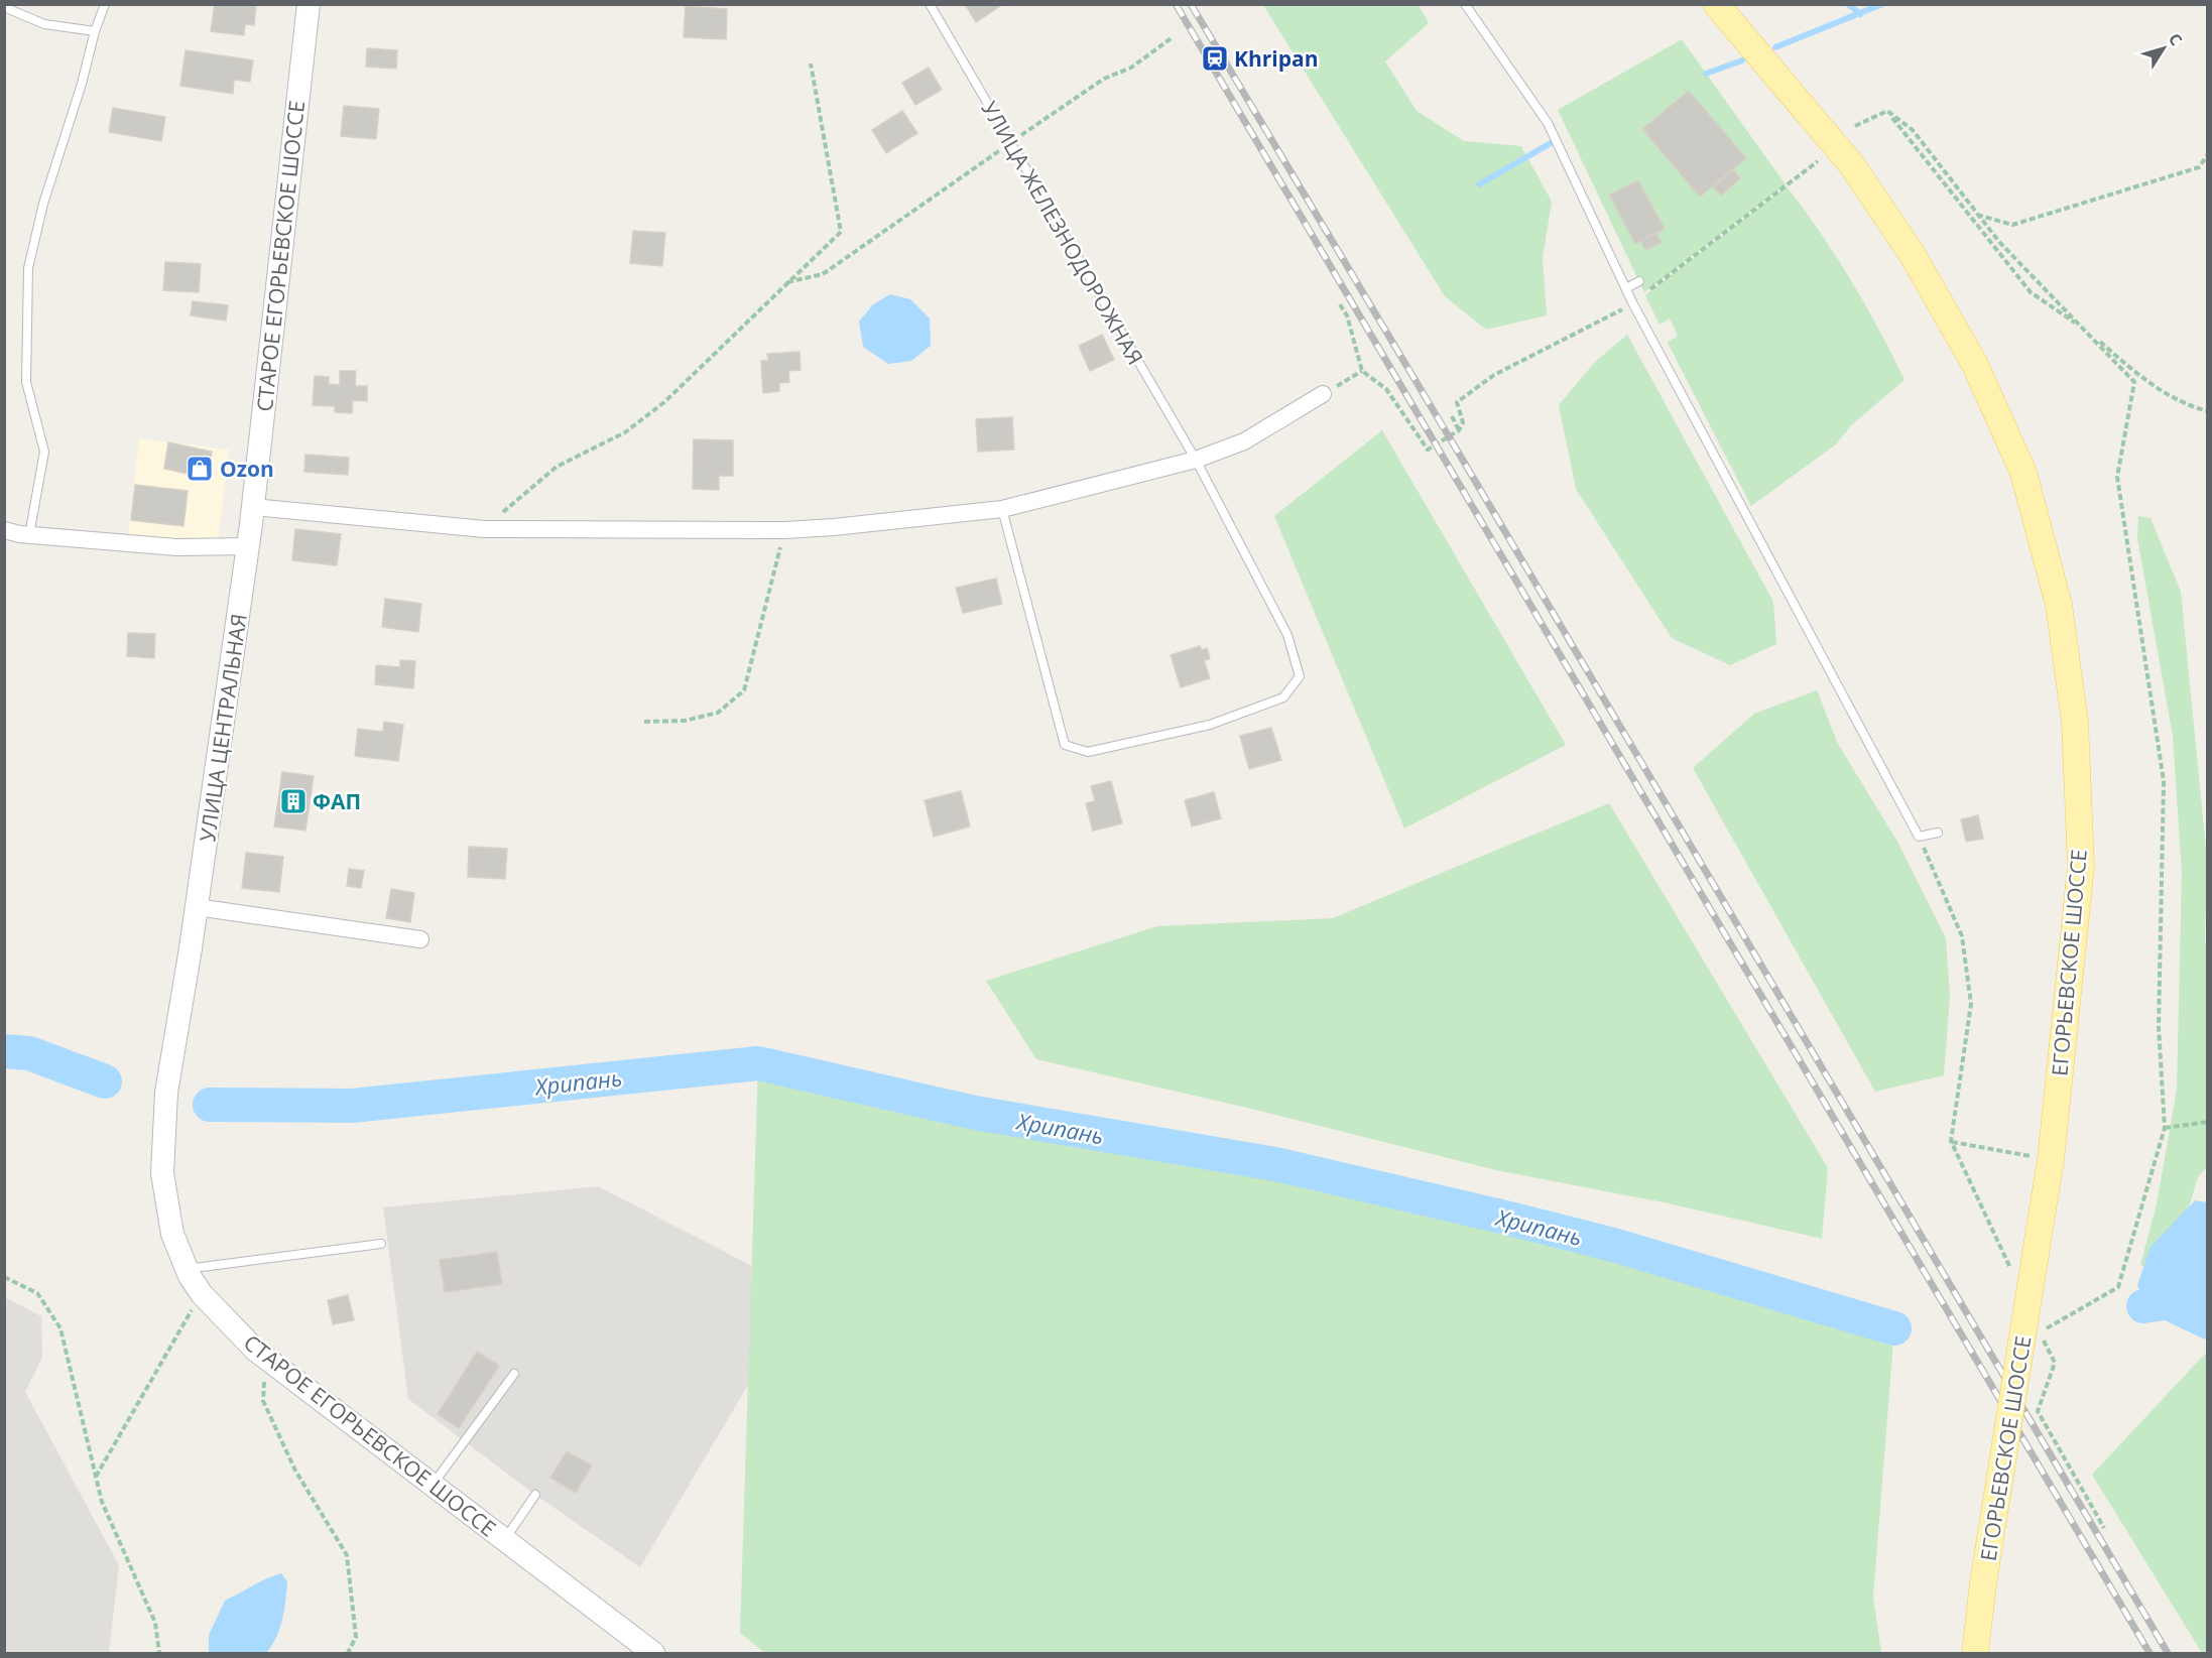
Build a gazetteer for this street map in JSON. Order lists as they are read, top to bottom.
{
  "streets": {
    "main road": ["СТАРОЕ ЕГОРЬЕВСКОЕ ШОССЕ", "УЛИЦА ЦЕНТРАЛЬНАЯ", "ЕГОРЬЕВСКОЕ ШОССЕ"],
    "lane": ["УЛИЦА ЖЕЛЕЗНОДОРОЖНАЯ"]
  },
  "crossings": [
    ["СТАРОЕ ЕГОРЬЕВСКОЕ ШОССЕ", "УЛИЦА ЦЕНТРАЛЬНАЯ"]
  ],
  "water": ["Хрипань"],
  "places": {
    "station": ["Khripan"],
    "shop": ["Ozon"],
    "building": ["ФАП"]
  },
  "north": "top right"
}
